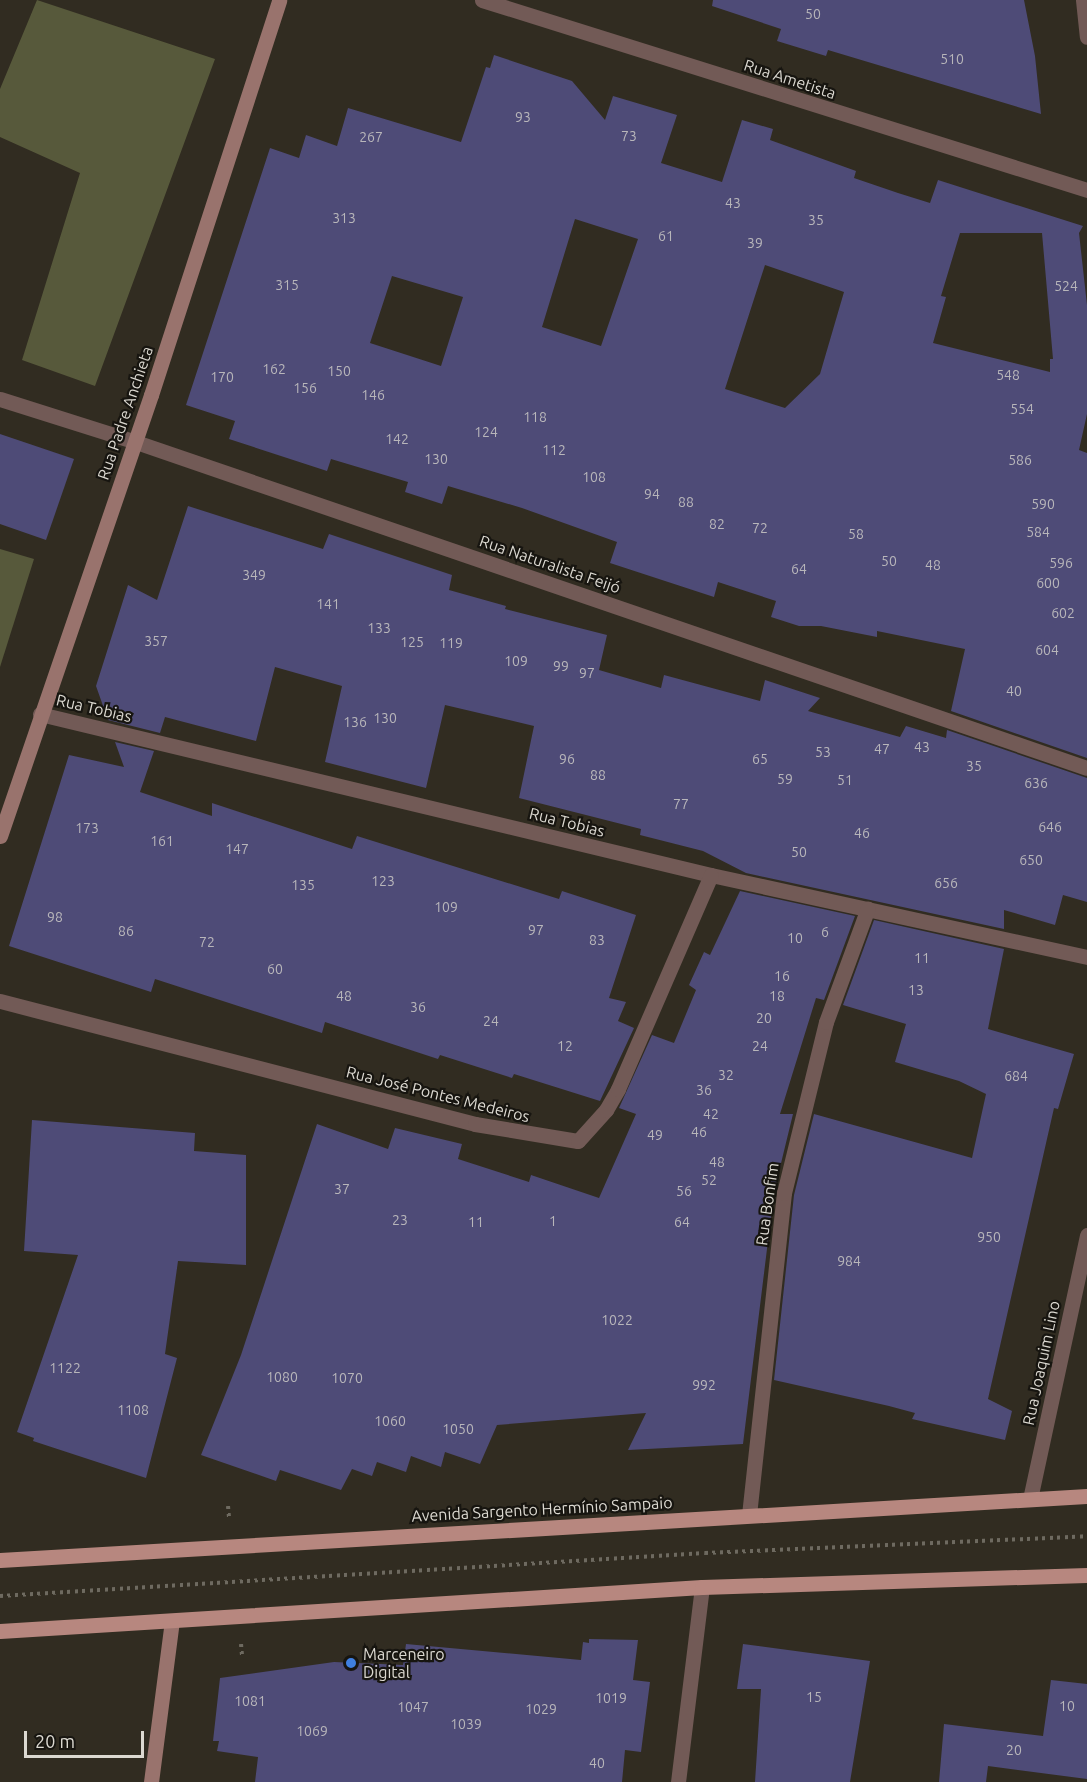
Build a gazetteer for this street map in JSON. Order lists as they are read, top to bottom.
{
  "streets": {
    "main road": ["Avenida Sargento Hermínio Sampaio"],
    "street": [
      "Rua Ametista",
      "Rua Padre Anchieta",
      "Rua Naturalista Feijó",
      "Rua Tobias",
      "Rua José Pontes Medeiros",
      "Rua Bonfim",
      "Rua Joaquim Lino"
    ]
  },
  "crossings": [
    ["Rua Padre Anchieta", "Rua Naturalista Feijó"],
    ["Rua Padre Anchieta", "Rua Tobias"],
    ["Rua Tobias", "Rua José Pontes Medeiros"],
    ["Rua Tobias", "Rua Bonfim"],
    ["Rua Bonfim", "Avenida Sargento Hermínio Sampaio"],
    ["Rua Joaquim Lino", "Avenida Sargento Hermínio Sampaio"]
  ],
  "places": ["Marceneiro Digital"],
  "house_numbers": [
    "50",
    "510",
    "93",
    "73",
    "267",
    "43",
    "313",
    "35",
    "61",
    "39",
    "315",
    "524",
    "162",
    "150",
    "548",
    "170",
    "156",
    "146",
    "554",
    "118",
    "124",
    "142",
    "112",
    "130",
    "586",
    "108",
    "94",
    "88",
    "590",
    "82",
    "72",
    "584",
    "58",
    "50",
    "596",
    "48",
    "64",
    "349",
    "600",
    "141",
    "602",
    "133",
    "357",
    "125",
    "119",
    "604",
    "109",
    "99",
    "97",
    "40",
    "130",
    "136",
    "43",
    "47",
    "53",
    "96",
    "65",
    "35",
    "88",
    "59",
    "51",
    "636",
    "77",
    "646",
    "173",
    "46",
    "161",
    "147",
    "50",
    "650",
    "123",
    "656",
    "135",
    "109",
    "98",
    "97",
    "86",
    "6",
    "10",
    "83",
    "72",
    "11",
    "60",
    "16",
    "13",
    "48",
    "18",
    "36",
    "20",
    "24",
    "12",
    "24",
    "32",
    "684",
    "36",
    "42",
    "46",
    "49",
    "48",
    "52",
    "37",
    "56",
    "23",
    "1",
    "11",
    "64",
    "950",
    "984",
    "1022",
    "1122",
    "1080",
    "1070",
    "992",
    "1108",
    "1060",
    "1050",
    "15",
    "1019",
    "1081",
    "10",
    "1047",
    "1029",
    "1039",
    "1069",
    "20",
    "40"
  ],
  "scale_bar": "20 m"
}
